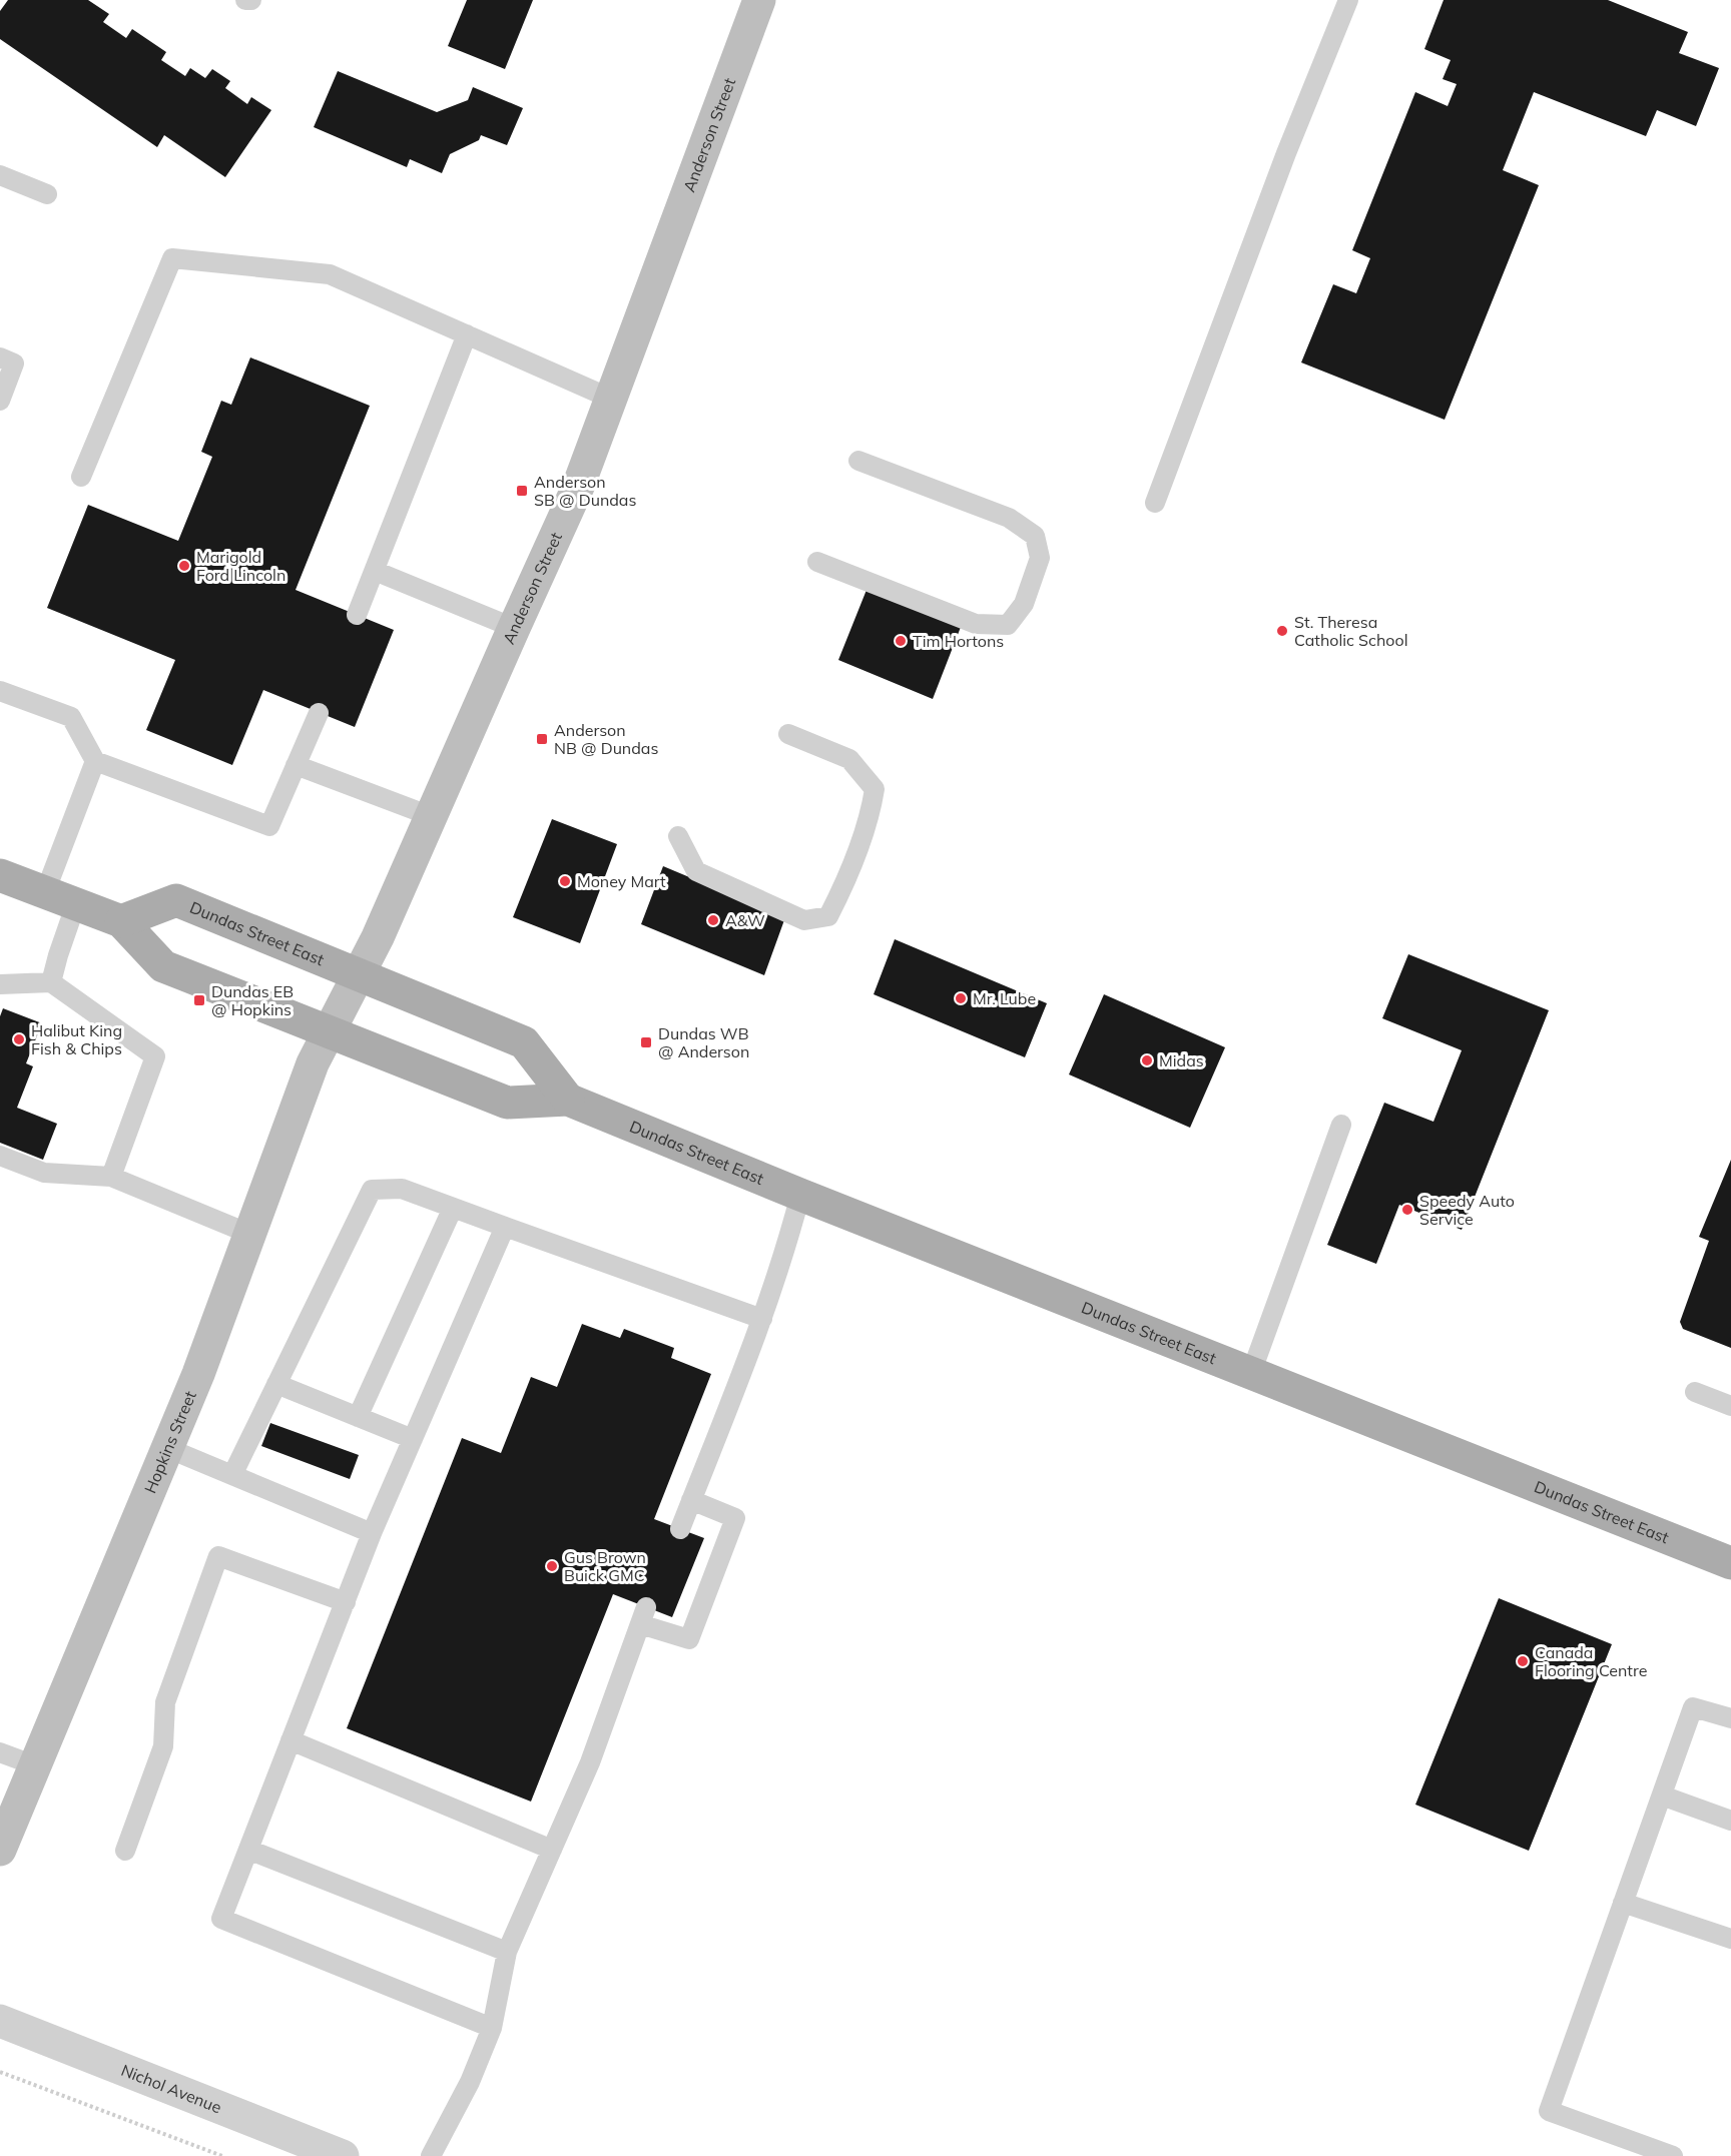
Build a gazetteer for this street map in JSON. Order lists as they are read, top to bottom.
{
  "streets": {
    "main road": ["Anderson Street", "Dundas Street East", "Hopkins Street"],
    "street": ["Nichol Avenue"]
  },
  "crossings": [
    ["Anderson Street", "Dundas Street East"],
    ["Anderson Street", "Hopkins Street"],
    ["Dundas Street East", "Hopkins Street"]
  ],
  "places": {
    "transit": [
      "Anderson SB @ Dundas",
      "Anderson NB @ Dundas",
      "Dundas EB @ Hopkins",
      "Dundas WB @ Anderson"
    ],
    "other": [
      "Marigold Ford Lincoln",
      "St. Theresa Catholic School",
      "Tim Hortons",
      "Money Mart",
      "A&W",
      "Mr. Lube",
      "Halibut King Fish & Chips",
      "Midas",
      "Speedy Auto Service",
      "Gus Brown Buick GMC",
      "Canada Flooring Centre"
    ]
  }
}
